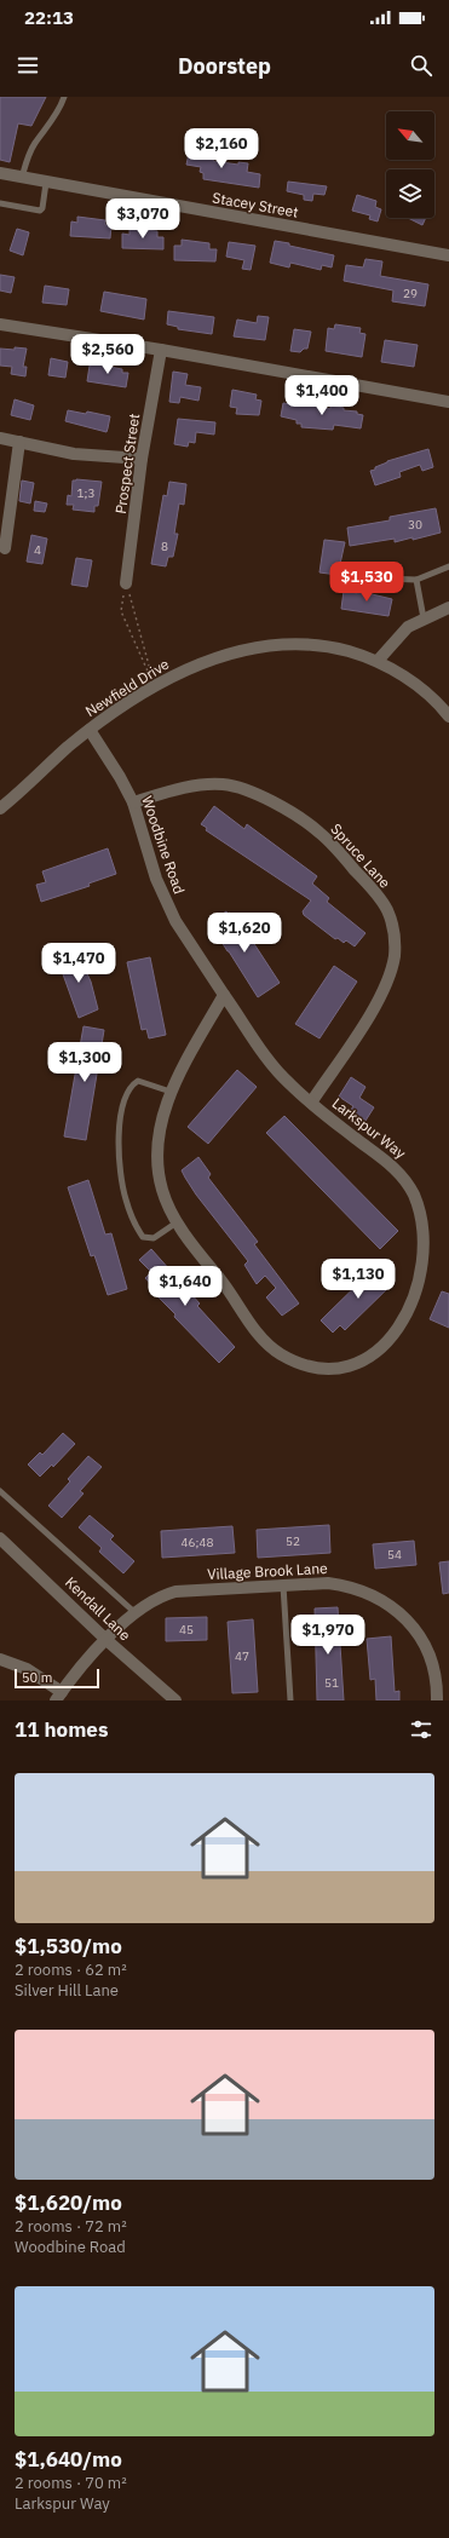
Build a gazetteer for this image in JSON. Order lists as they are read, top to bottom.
{
  "streets": {
    "street": [
      "Stacey Street",
      "Prospect Street",
      "Newfield Drive",
      "Woodbine Road",
      "Spruce Lane",
      "Larkspur Way",
      "Village Brook Lane",
      "Kendall Lane"
    ]
  },
  "crossings": [
    ["Newfield Drive", "Woodbine Road"],
    ["Woodbine Road", "Spruce Lane"],
    ["Woodbine Road", "Larkspur Way"],
    ["Spruce Lane", "Larkspur Way"],
    ["Village Brook Lane", "Kendall Lane"]
  ],
  "house_numbers": [
    "29",
    "1;3",
    "30",
    "8",
    "4",
    "52",
    "46;48",
    "54",
    "45",
    "47",
    "51"
  ],
  "scale_bar": "50 m",
  "north": "top left",
  "page": {
    "status": "22:13",
    "header": "Doorstep",
    "price": [
      "$2,160",
      "$3,070",
      "$2,560",
      "$1,400",
      "$1,530",
      "$1,620",
      "$1,470",
      "$1,300",
      "$1,130",
      "$1,640",
      "$1,970"
    ],
    "scale": "50 m",
    "heading": "11 homes",
    "list": [
      {
        "name": "$1,530/mo",
        "note": "2 rooms · 62 m² · Silver Hill Lane"
      },
      {
        "name": "$1,620/mo",
        "note": "2 rooms · 72 m² · Woodbine Road"
      },
      {
        "name": "$1,640/mo",
        "note": "2 rooms · 70 m² · Larkspur Way"
      }
    ]
  }
}
